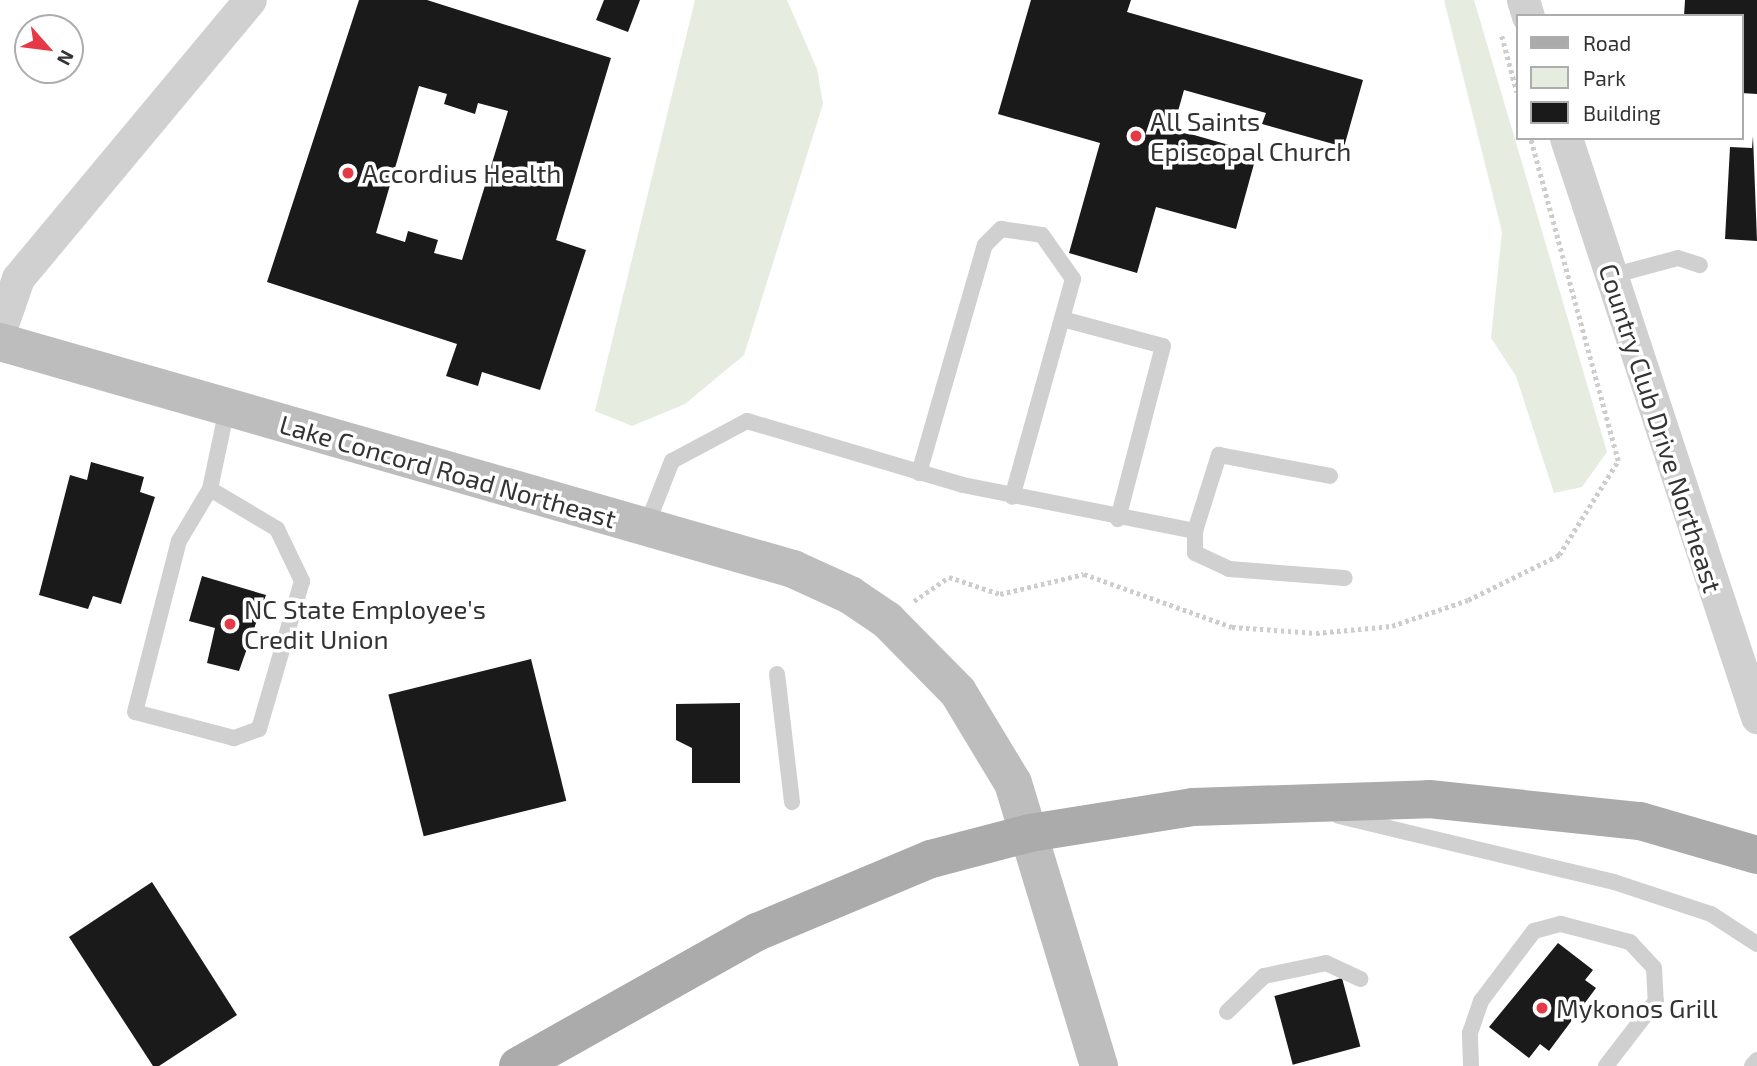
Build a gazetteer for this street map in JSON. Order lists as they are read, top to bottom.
{
  "streets": {
    "main road": ["Lake Concord Road Northeast"],
    "street": ["Country Club Drive Northeast"]
  },
  "places": [
    "All Saints Episcopal Church",
    "Accordius Health",
    "NC State Employee's Credit Union",
    "Mykonos Grill"
  ],
  "legend": ["Road", "Park", "Building"],
  "north": "bottom right"
}
